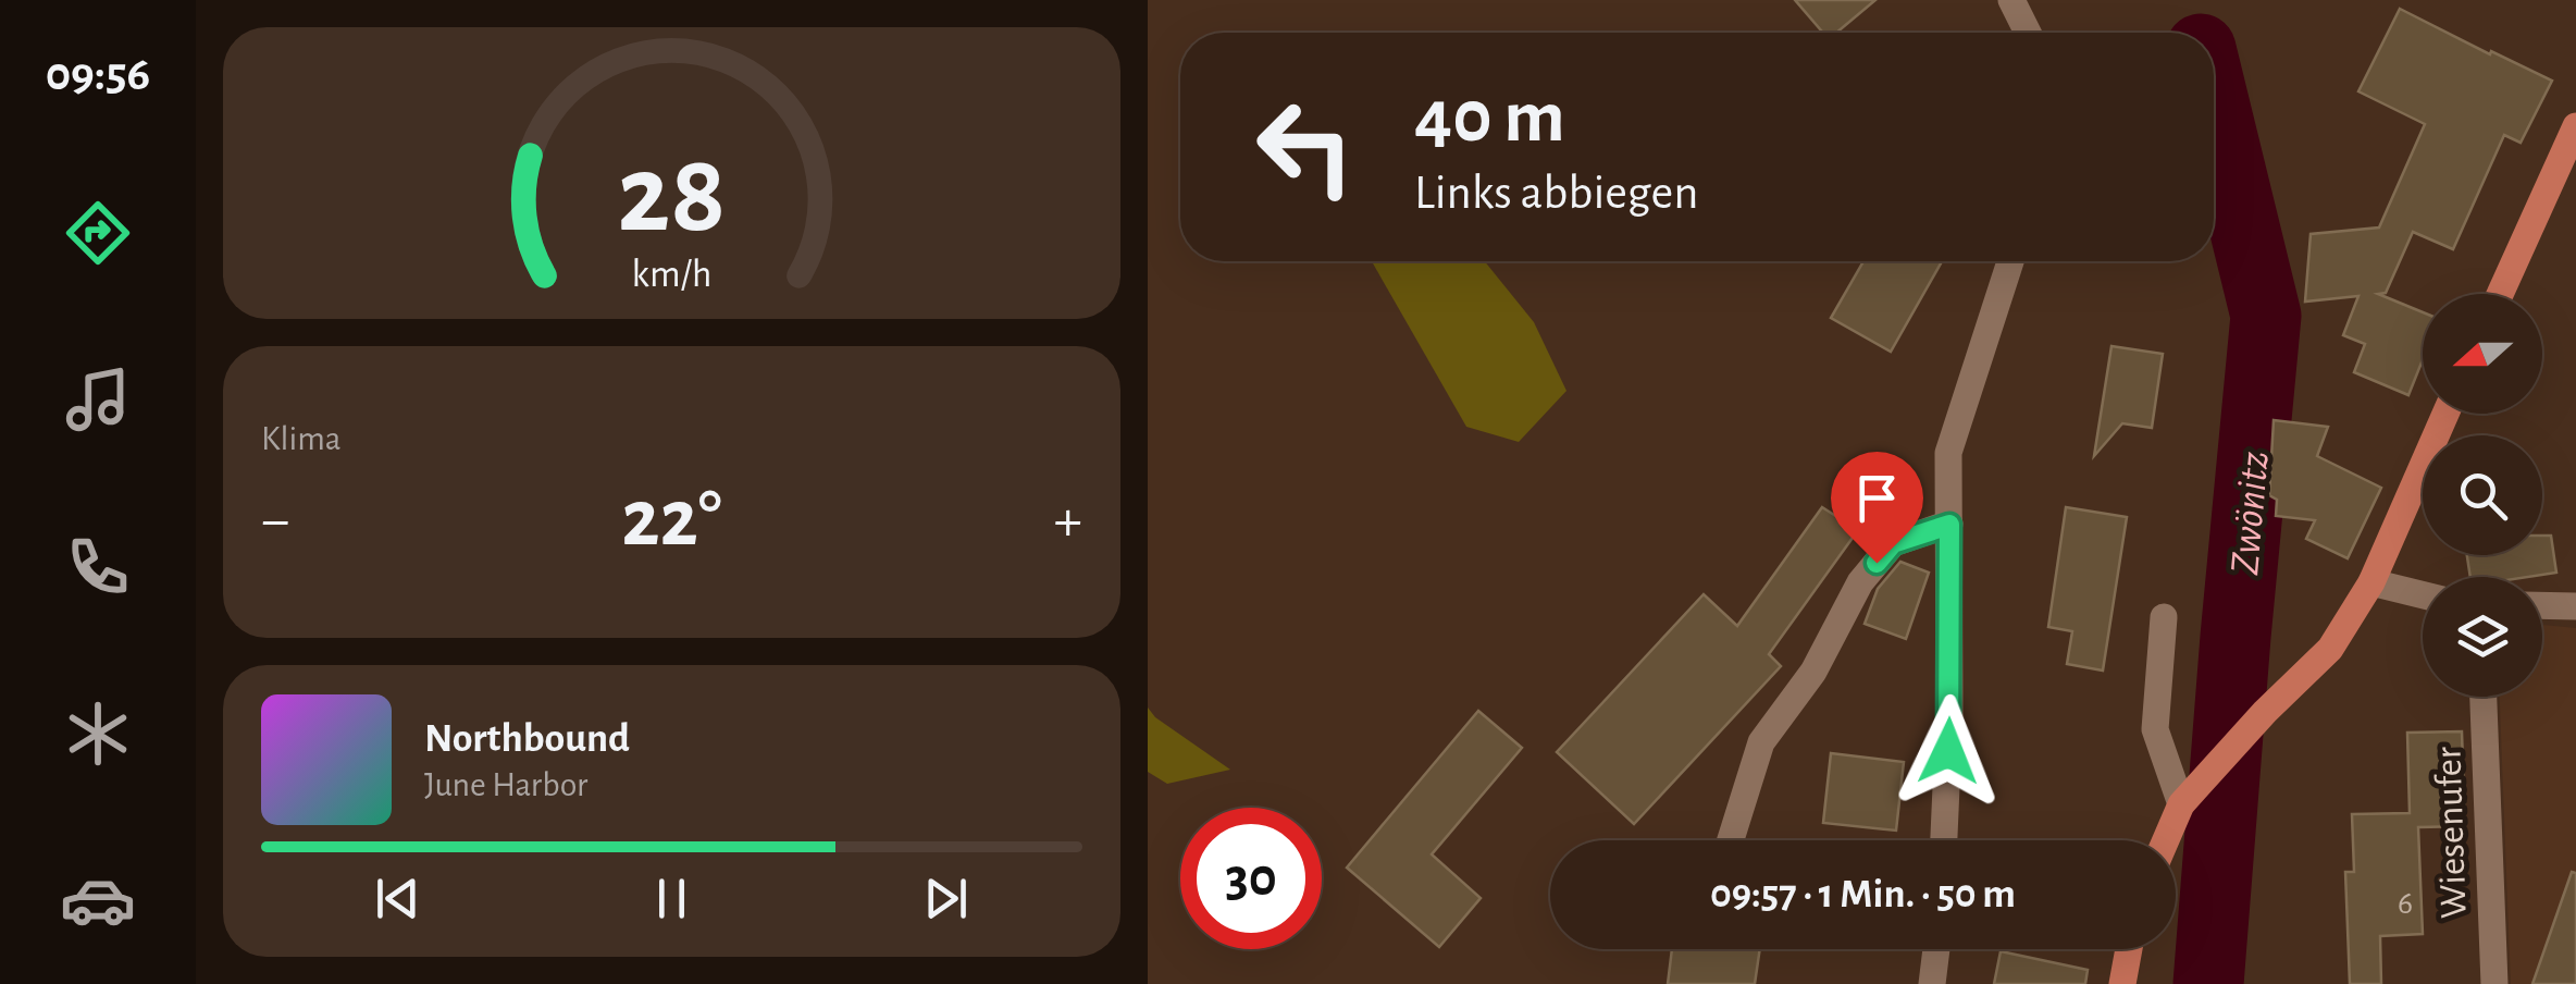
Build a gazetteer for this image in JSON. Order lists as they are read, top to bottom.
{
  "streets": {
    "street": ["Wiesenufer"]
  },
  "water": ["Zwönitz"],
  "house_numbers": ["6"],
  "north": "left",
  "page": {
    "tabs": "09:56",
    "turn": ["40 m", "Links abbiegen"],
    "tile": "Klima",
    "heat": ["−", "22°", "+"],
    "song": ["Northbound", "June Harbor"],
    "limit": "30",
    "trip": "09:57 · 1 Min. · 50 m",
    "gauge": ["28", "km/h"]
  }
}
